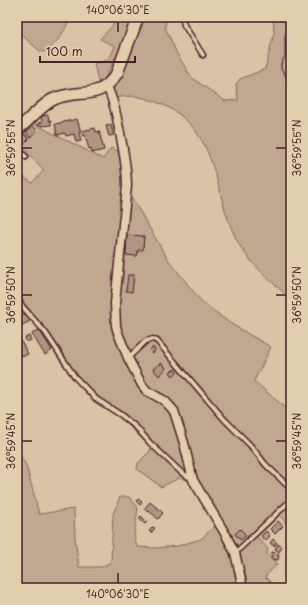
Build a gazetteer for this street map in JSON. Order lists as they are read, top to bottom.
{
  "scale_bar": "100 m",
  "coordinates": [
    "140°06'30\"E",
    "36°59'55\"N",
    "36°59'50\"N",
    "36°59'45\"N"
  ]
}
